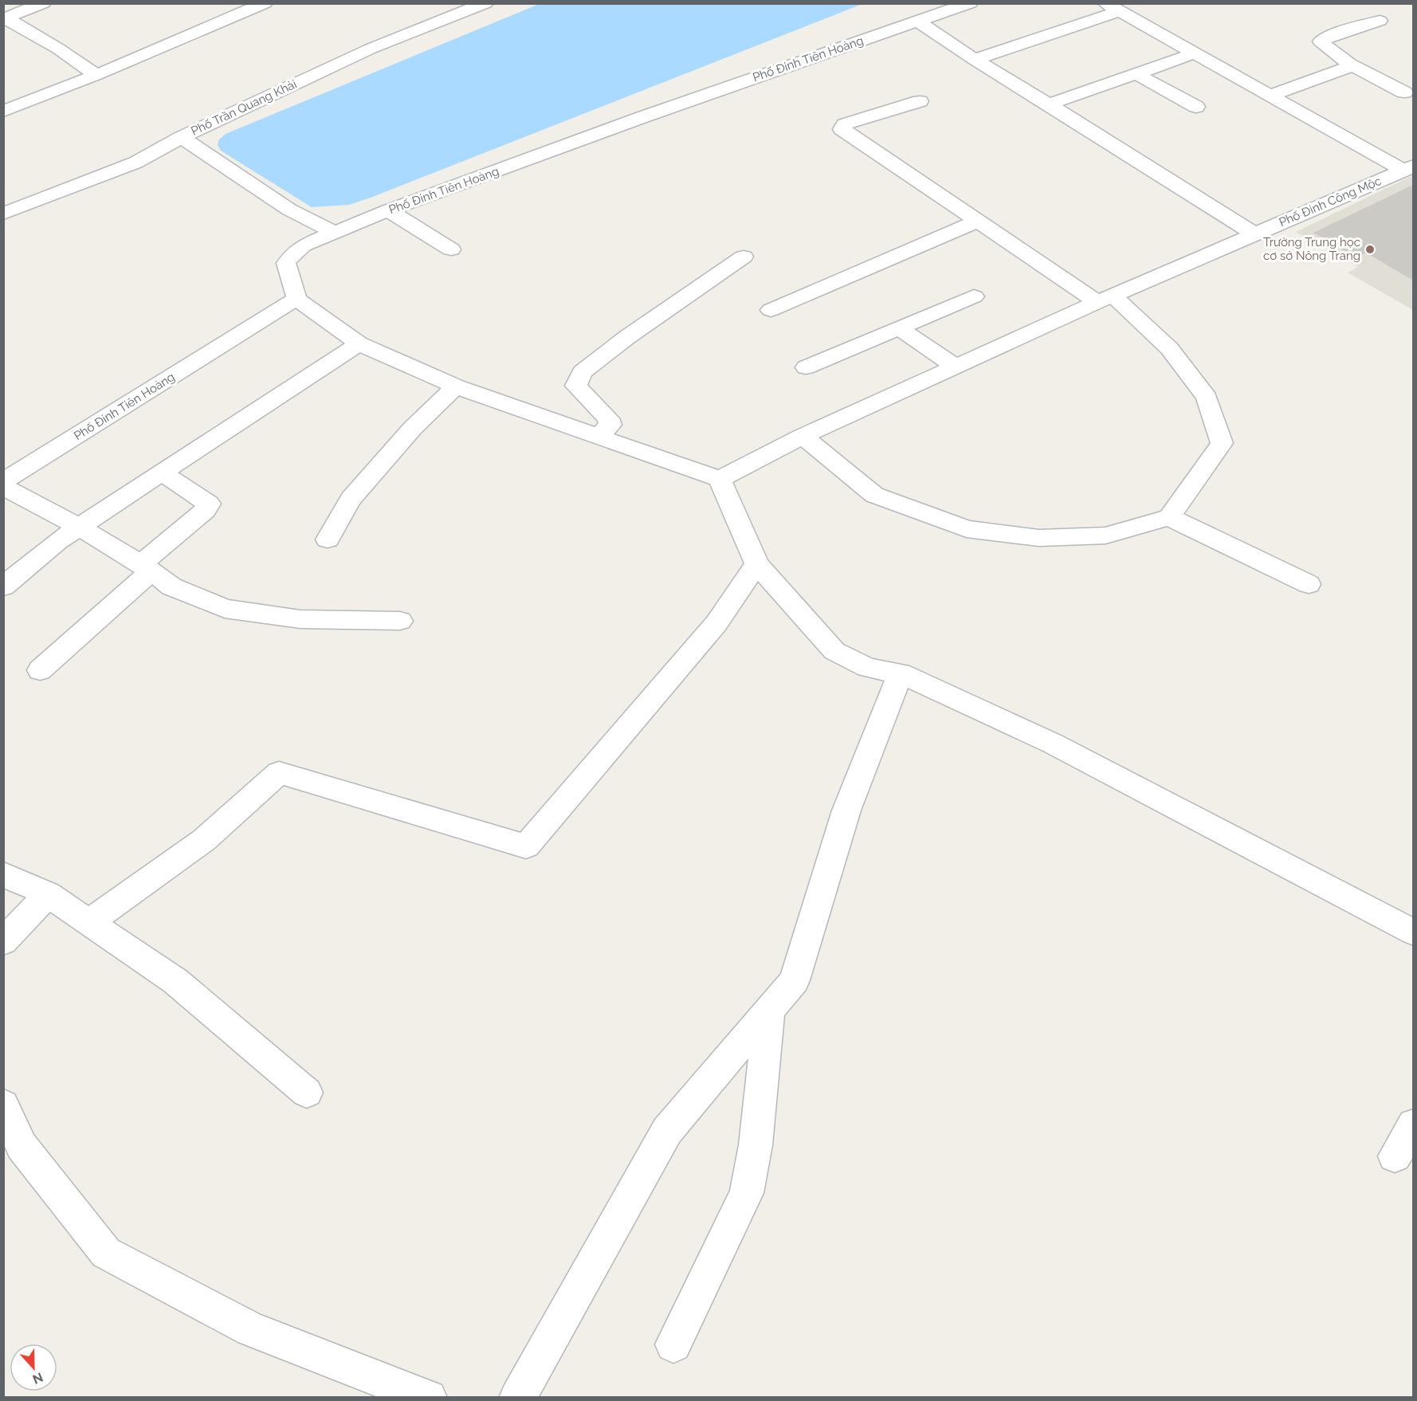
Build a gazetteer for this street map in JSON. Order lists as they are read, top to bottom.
{
  "streets": {
    "street": ["Phố Đinh Tiên Hoàng", "Phố Trần Quang Khải", "Phố Đinh Công Mộc"]
  },
  "places": ["Trường Trung học cơ sở Nông Trang"],
  "north": "bottom"
}
